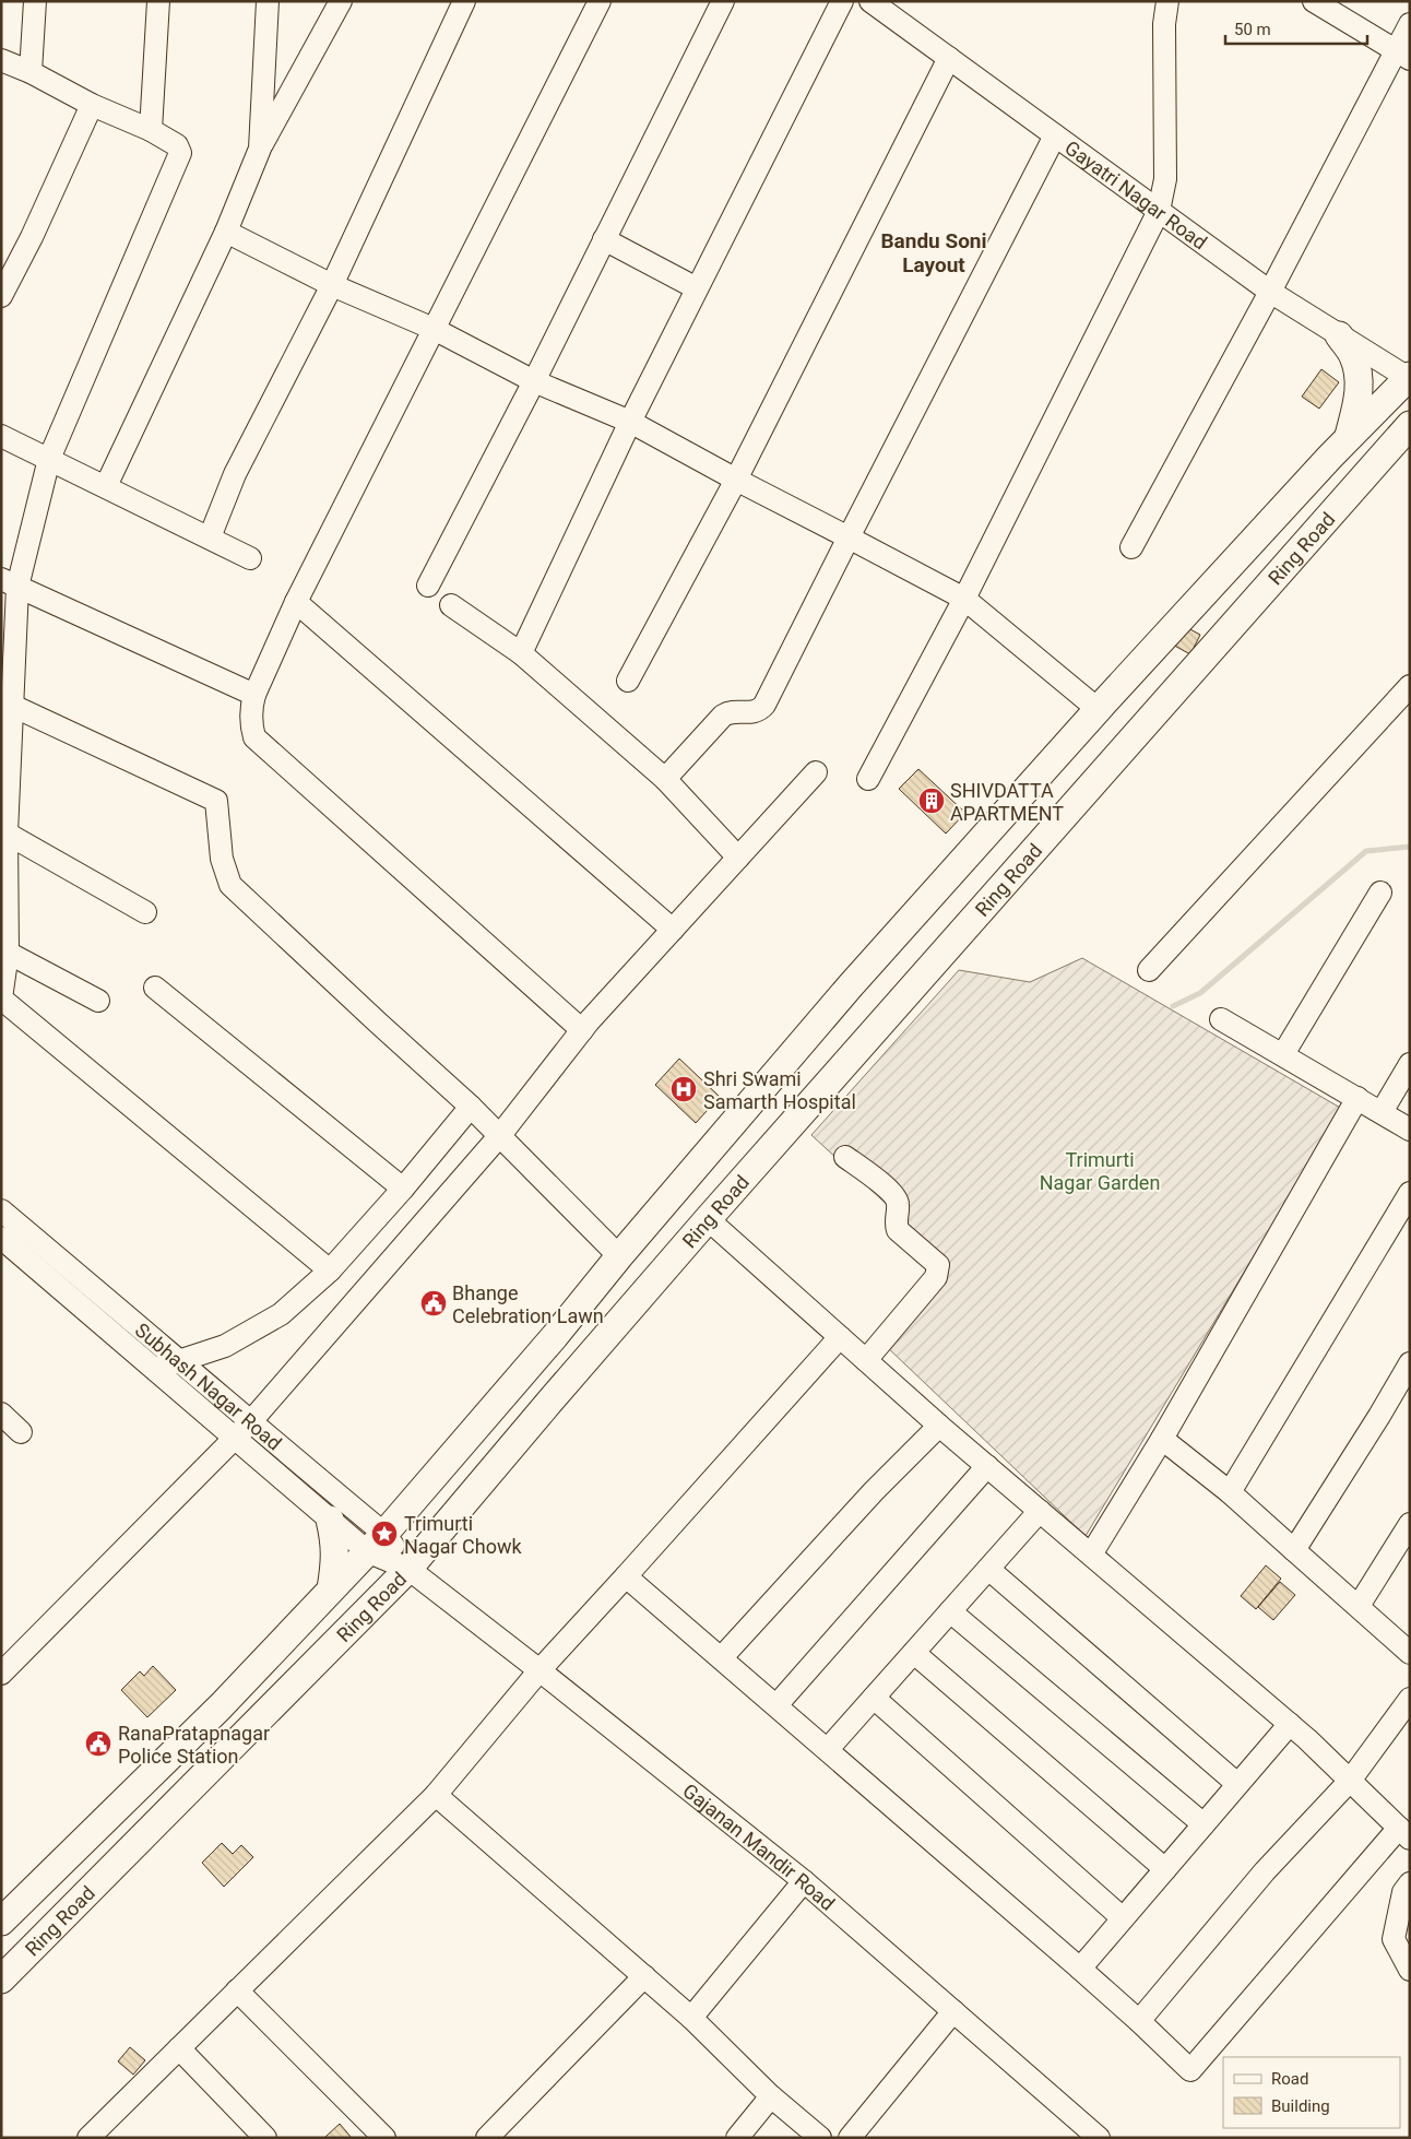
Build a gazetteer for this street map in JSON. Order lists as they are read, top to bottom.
{
  "streets": {
    "main road": ["Ring Road"],
    "street": ["Gayatri Nagar Road", "Subhash Nagar Road", "Gajanan Mandir Road"]
  },
  "crossings": [
    ["Ring Road", "Gajanan Mandir Road"],
    ["Subhash Nagar Road", "Gajanan Mandir Road"]
  ],
  "districts": ["Bandu Soni Layout"],
  "parks": ["Trimurti Nagar Garden"],
  "places": {
    "building": ["SHIVDATTA APARTMENT"],
    "hospital": ["Shri Swami Samarth Hospital"],
    "public building": ["Bhange Celebration Lawn", "RanaPratapnagar Police Station"],
    "place": ["Trimurti Nagar Chowk"]
  },
  "legend": ["Road", "Building"],
  "scale_bar": "50 m"
}
